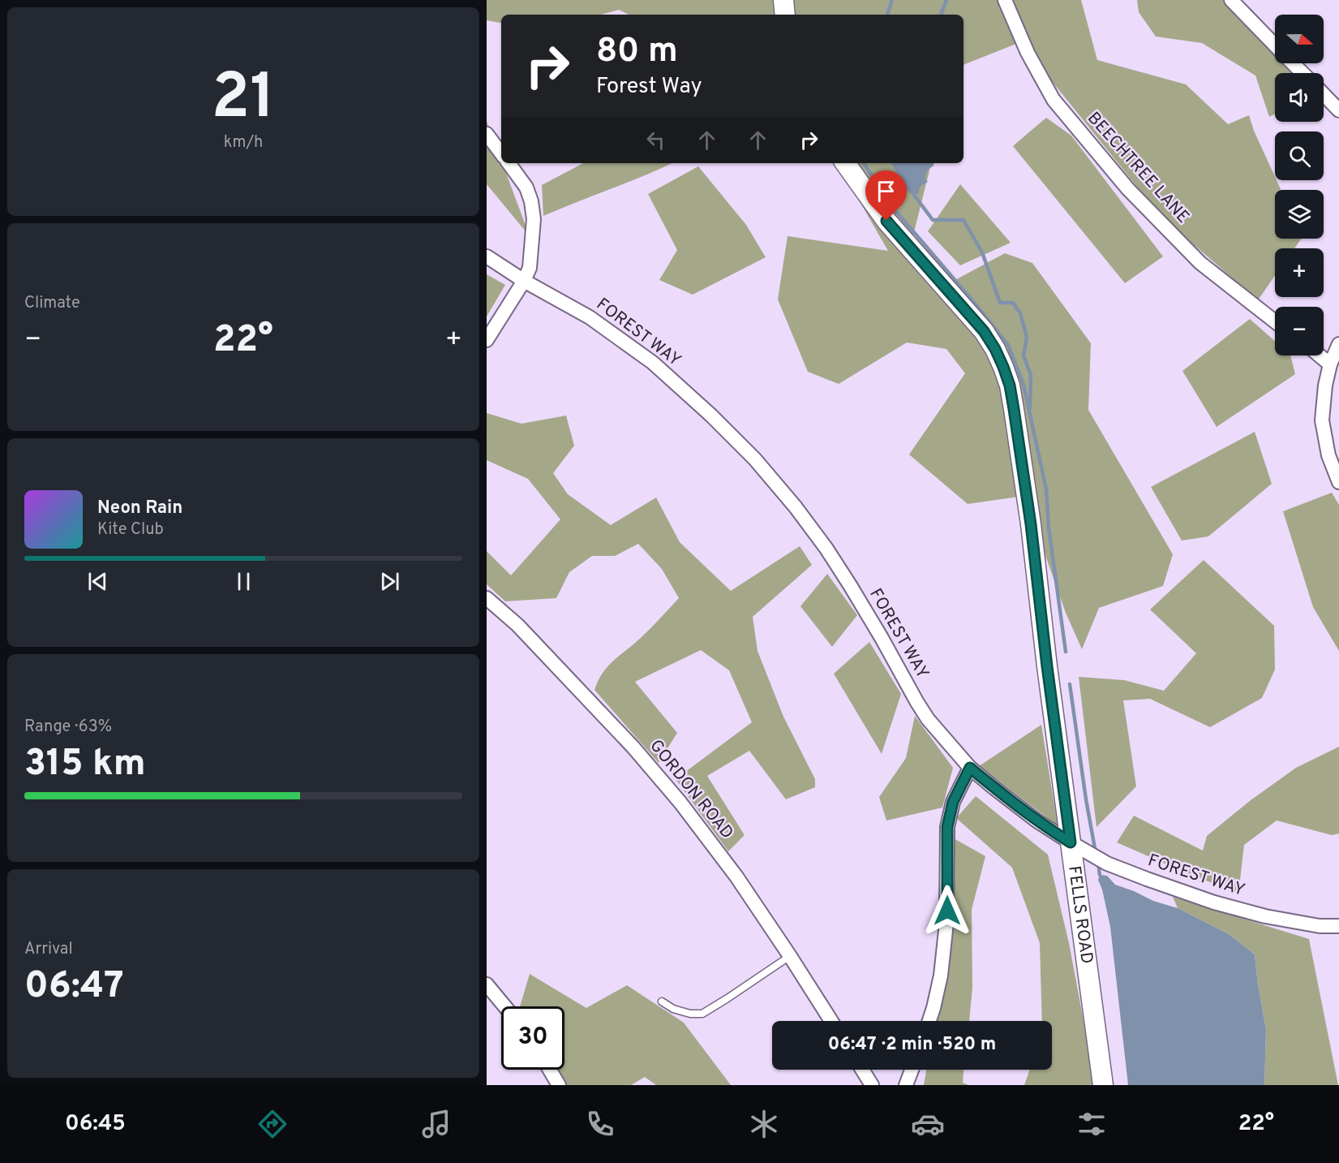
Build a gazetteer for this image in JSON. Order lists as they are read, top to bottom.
{
  "streets": {
    "street": [
      "BEECHTREE LANE",
      "FOREST WAY",
      "GORDON ROAD",
      "FELLS ROAD"
    ]
  },
  "crossings": [
    ["FOREST WAY", "FELLS ROAD"]
  ],
  "north": "right",
  "page": {
    "tile": [
      ["21", "km/h"],
      "Climate",
      ["Range · 63%", "315 km"],
      ["Arrival", "06:47"]
    ],
    "map_buttons": ["+", "−"],
    "turn": ["80 m", "Forest Way"],
    "heat": ["−", "22°", "+"],
    "song": ["Neon Rain", "Kite Club"],
    "limit": "30",
    "trip": "06:47 · 2 min · 520 m",
    "tabs": ["06:45", "22°"]
  }
}
